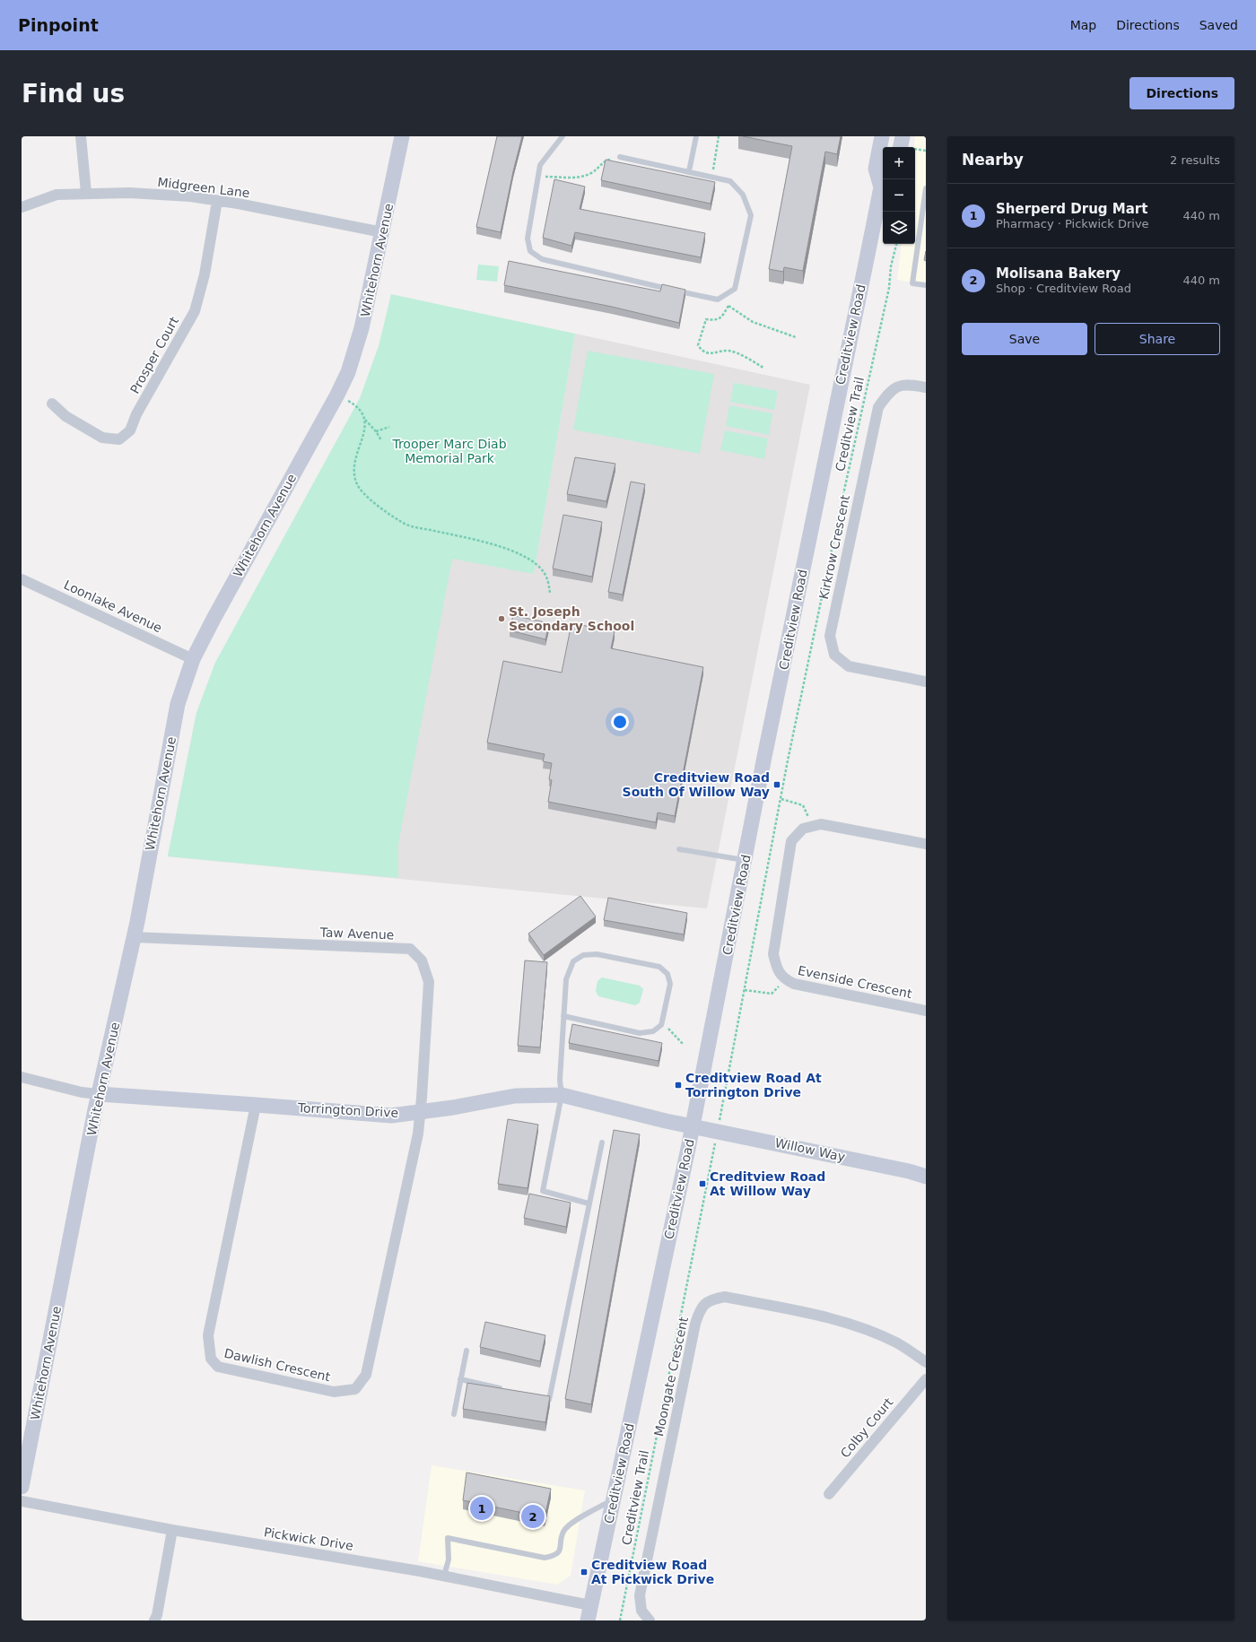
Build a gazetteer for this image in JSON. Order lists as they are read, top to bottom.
{
  "streets": {
    "street": [
      "Midgreen Lane",
      "Whitehorn Avenue",
      "Creditview Road",
      "Prosper Court",
      "Kirkrow Crescent",
      "Loonlake Avenue",
      "Taw Avenue",
      "Evenside Crescent",
      "Torrington Drive",
      "Willow Way",
      "Dawlish Crescent",
      "Moongate Crescent",
      "Colby Court",
      "Pickwick Drive"
    ],
    "path": ["Creditview Trail"]
  },
  "crossings": [
    ["Midgreen Lane", "Whitehorn Avenue"],
    ["Midgreen Lane", "Prosper Court"],
    ["Whitehorn Avenue", "Loonlake Avenue"],
    ["Whitehorn Avenue", "Taw Avenue"],
    ["Whitehorn Avenue", "Torrington Drive"],
    ["Creditview Road", "Torrington Drive"],
    ["Creditview Road", "Willow Way"],
    ["Creditview Road", "Pickwick Drive"],
    ["Taw Avenue", "Torrington Drive"],
    ["Taw Avenue", "Dawlish Crescent"],
    ["Torrington Drive", "Willow Way"],
    ["Torrington Drive", "Dawlish Crescent"]
  ],
  "parks": ["Trooper Marc Diab Memorial Park"],
  "places": {
    "other": ["St. Joseph Secondary School"],
    "transit": [
      "Creditview Road South Of Willow Way",
      "Creditview Road At Torrington Drive",
      "Creditview Road At Willow Way",
      "Creditview Road At Pickwick Drive"
    ]
  },
  "page": {
    "header": "Pinpoint",
    "nav": ["Map", "Directions", "Saved"],
    "buttons": [
      "Directions",
      ["Save", "Share"]
    ],
    "title": "Find us",
    "heading": ["Nearby", "2 results"],
    "map_buttons": ["+", "−"],
    "list": [
      {
        "mark": "1",
        "name": "Sherperd Drug Mart",
        "note": "Pharmacy · Pickwick Drive",
        "value": "440 m"
      },
      {
        "mark": "2",
        "name": "Molisana Bakery",
        "note": "Shop · Creditview Road",
        "value": "440 m"
      }
    ],
    "pins": ["1", "2"]
  }
}
